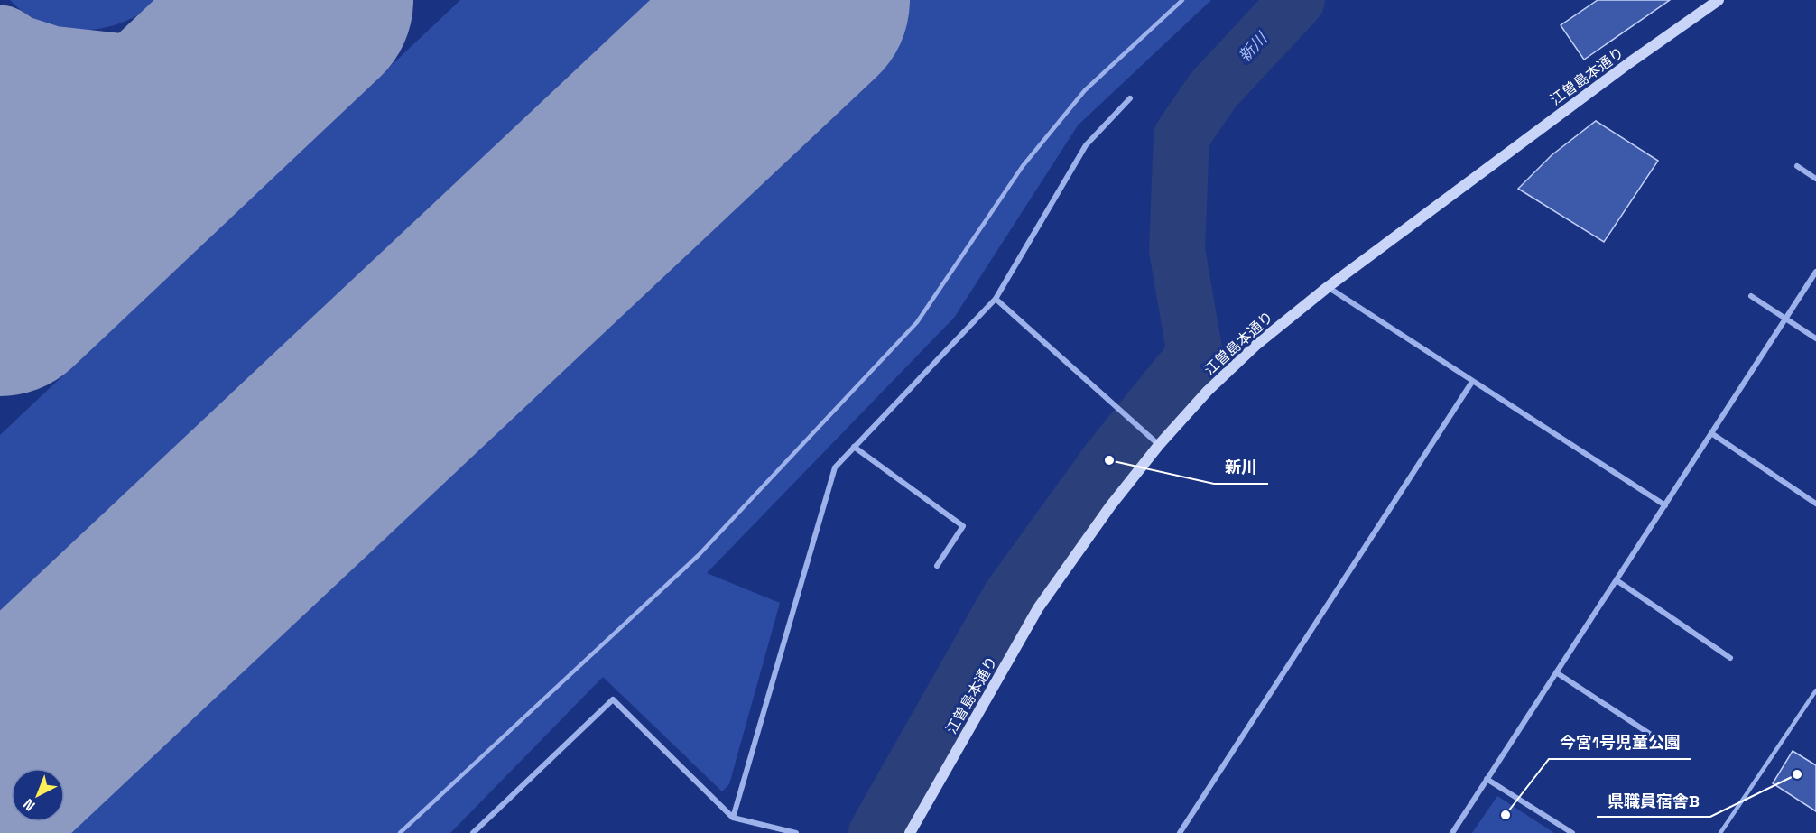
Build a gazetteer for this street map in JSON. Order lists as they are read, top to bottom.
{
  "streets": {
    "street": ["江曽島本通り"]
  },
  "water": ["新川"],
  "places": ["新川", "県職員宿舎B", "今宮1号児童公園"],
  "north": "bottom left"
}
